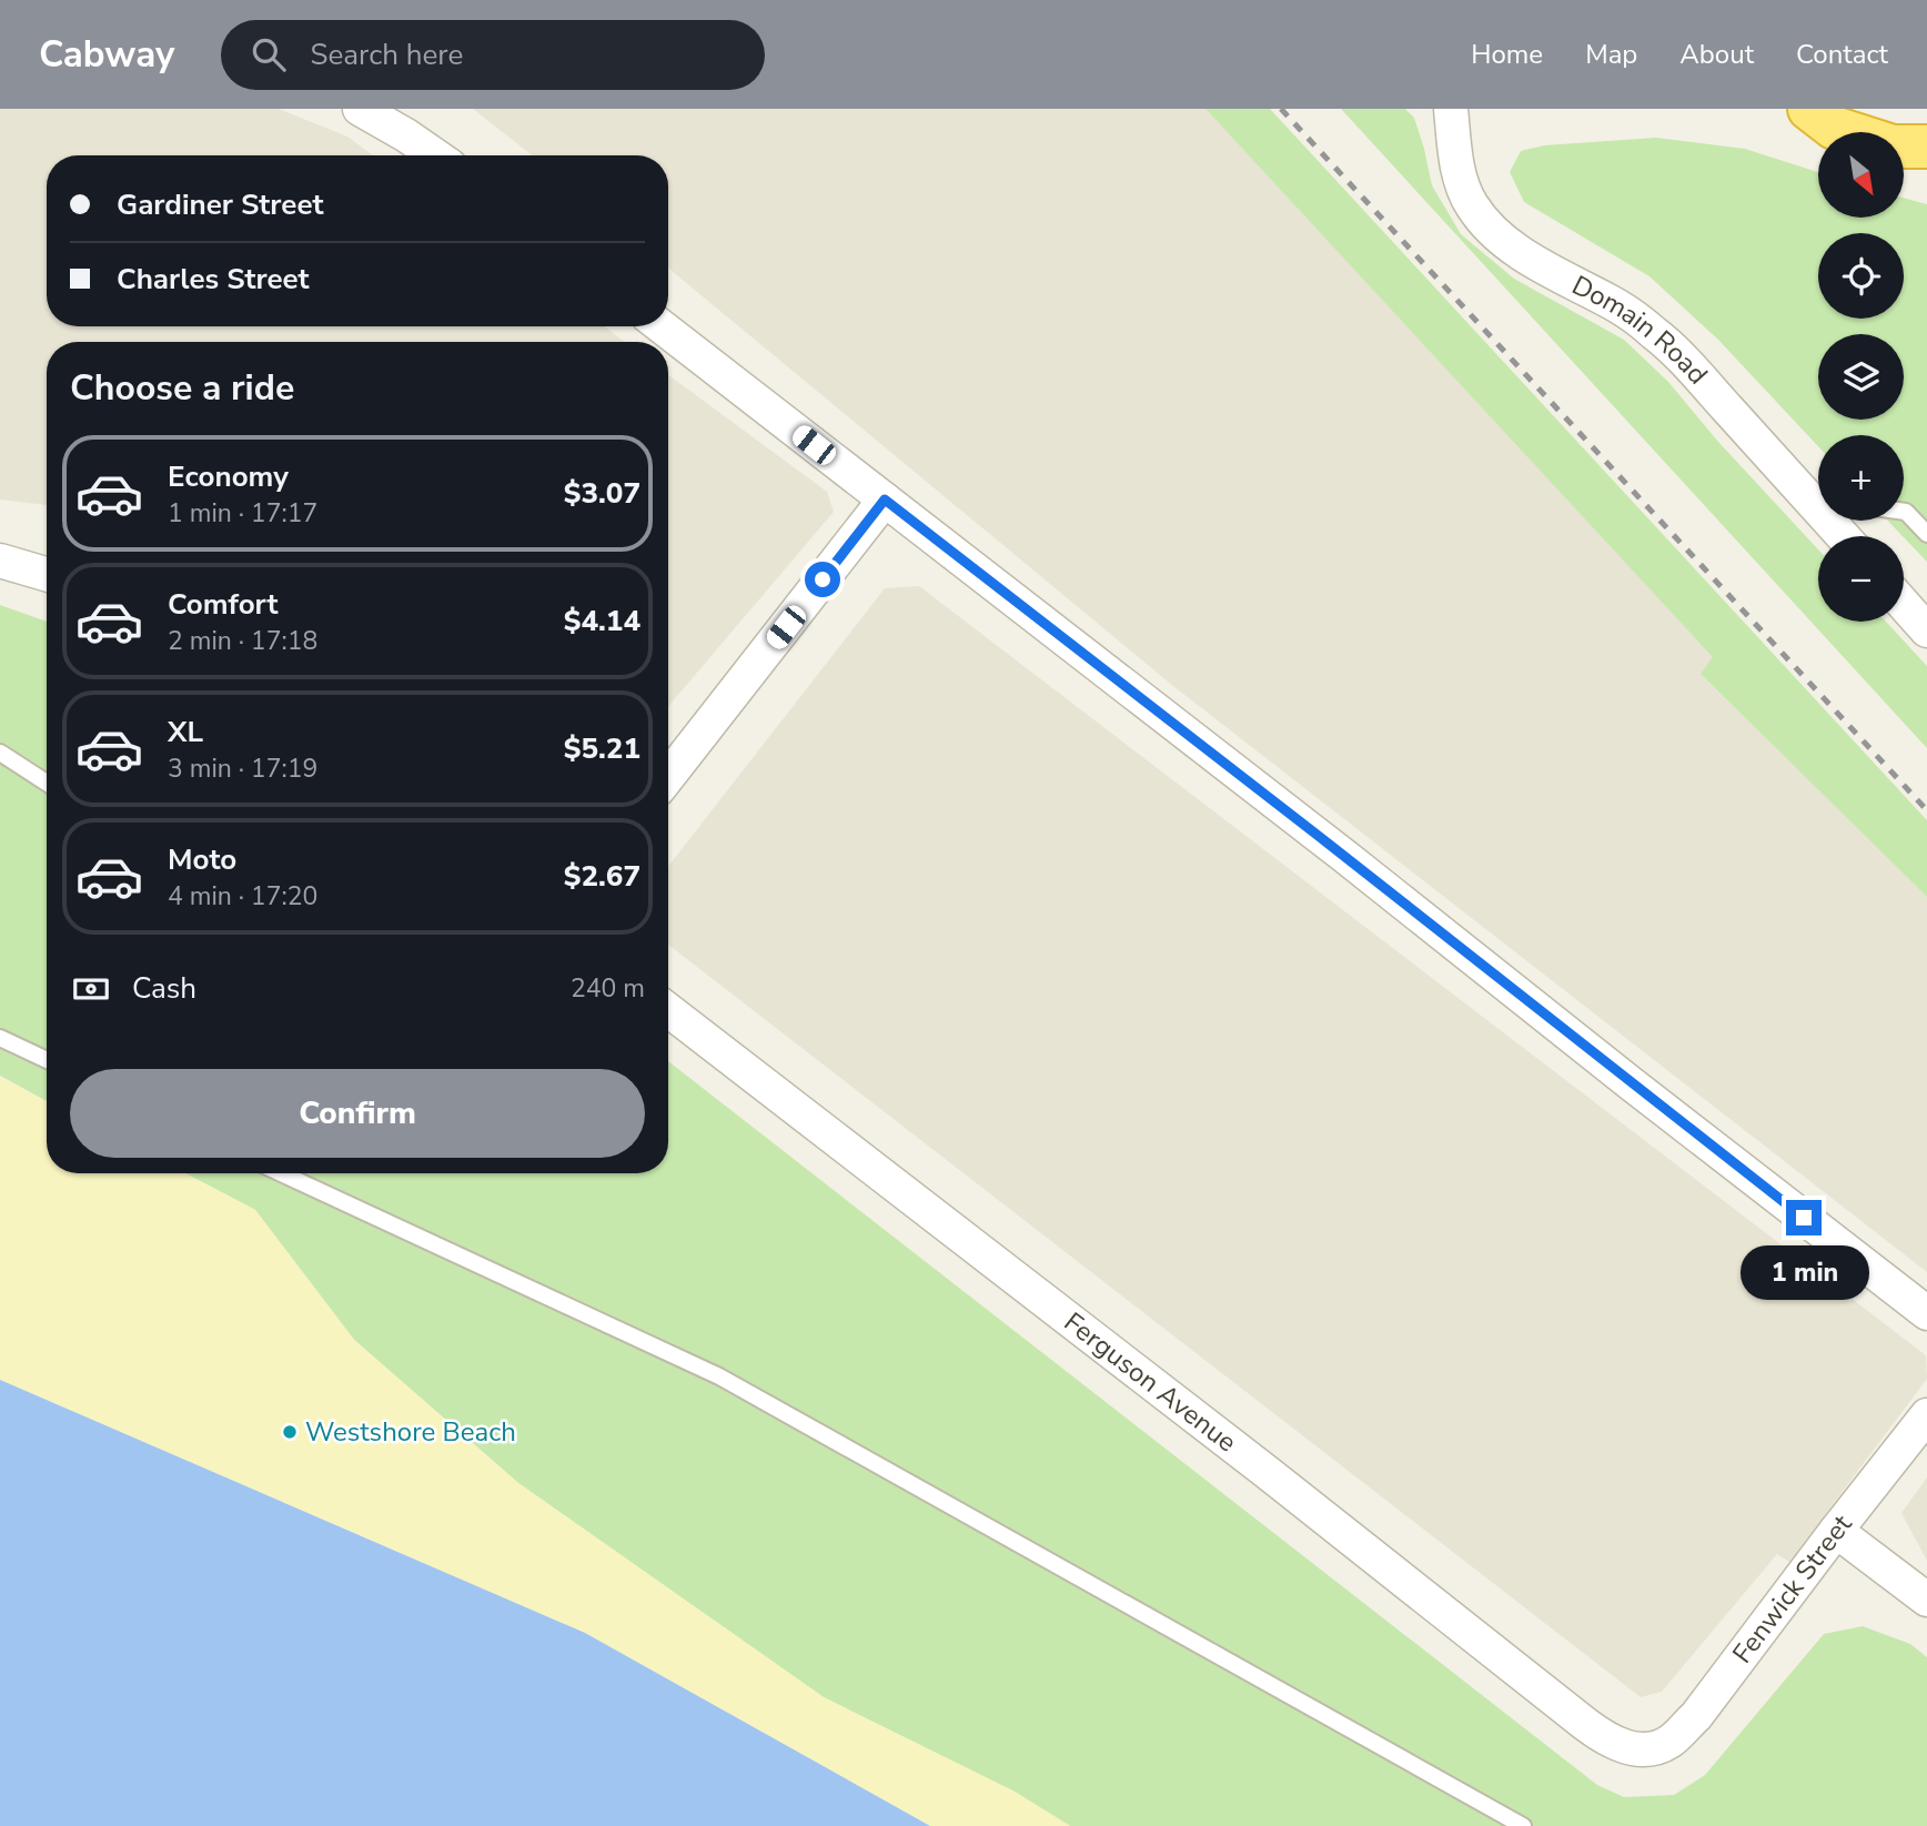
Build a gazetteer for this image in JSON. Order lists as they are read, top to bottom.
{
  "streets": {
    "street": ["Domain Road", "Ferguson Avenue", "Fenwick Street"]
  },
  "crossings": [
    ["Ferguson Avenue", "Fenwick Street"]
  ],
  "places": ["Westshore Beach"],
  "north": "bottom right",
  "page": {
    "header": "Cabway",
    "search": "Search here",
    "nav": [
      "Home",
      "Map",
      "About",
      "Contact"
    ],
    "map_buttons": ["+", "−"],
    "banner": ["Gardiner Street", "Charles Street"],
    "heading": "Choose a ride",
    "list": [
      {
        "name": "Economy",
        "note": "1 min · 17:17",
        "value": "$3.07"
      },
      {
        "name": "Comfort",
        "note": "2 min · 17:18",
        "value": "$4.14"
      },
      {
        "name": "XL",
        "note": "3 min · 17:19",
        "value": "$5.21"
      },
      {
        "name": "Moto",
        "note": "4 min · 17:20",
        "value": "$2.67"
      }
    ],
    "pay": ["Cash", "240 m"],
    "buttons": "Confirm",
    "bubble": "1 min"
  }
}
